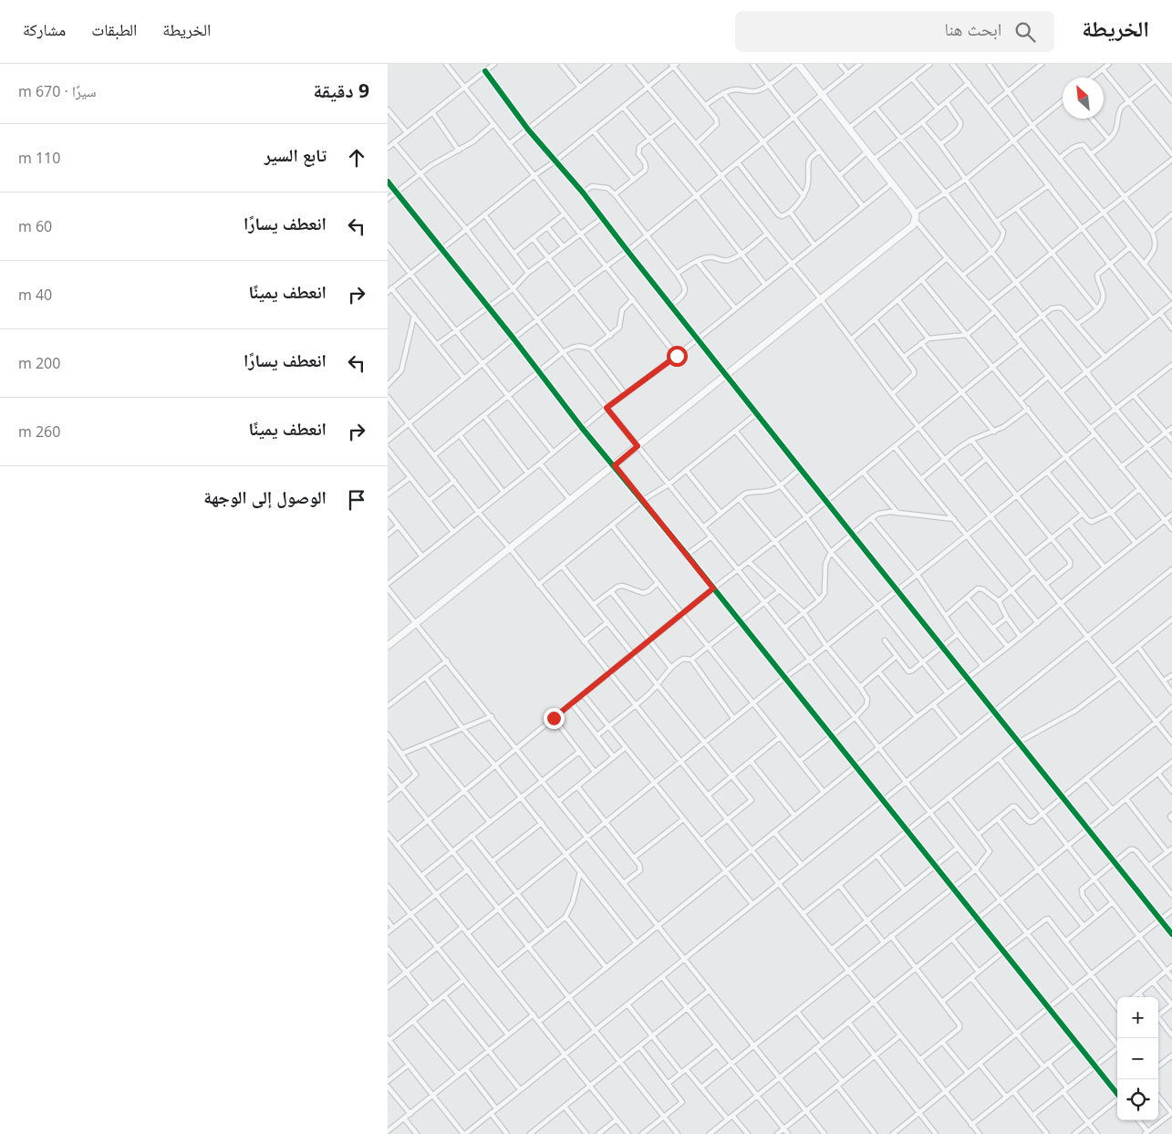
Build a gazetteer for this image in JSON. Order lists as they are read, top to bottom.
{
  "north": "top left",
  "page": {
    "header": "الخريطة",
    "search": "ابحث هنا",
    "nav": ["الخريطة", "الطبقات", "مشاركة"],
    "heading": ["9 دقيقة", "سيرًا · 670 m"],
    "list": [
      ["تابع السير", "110 m"],
      ["انعطف يسارًا", "60 m"],
      ["انعطف يمينًا", "40 m"],
      ["انعطف يسارًا", "200 m"],
      ["انعطف يمينًا", "260 m"],
      "الوصول إلى الوجهة"
    ],
    "map_buttons": ["+", "−"]
  }
}
